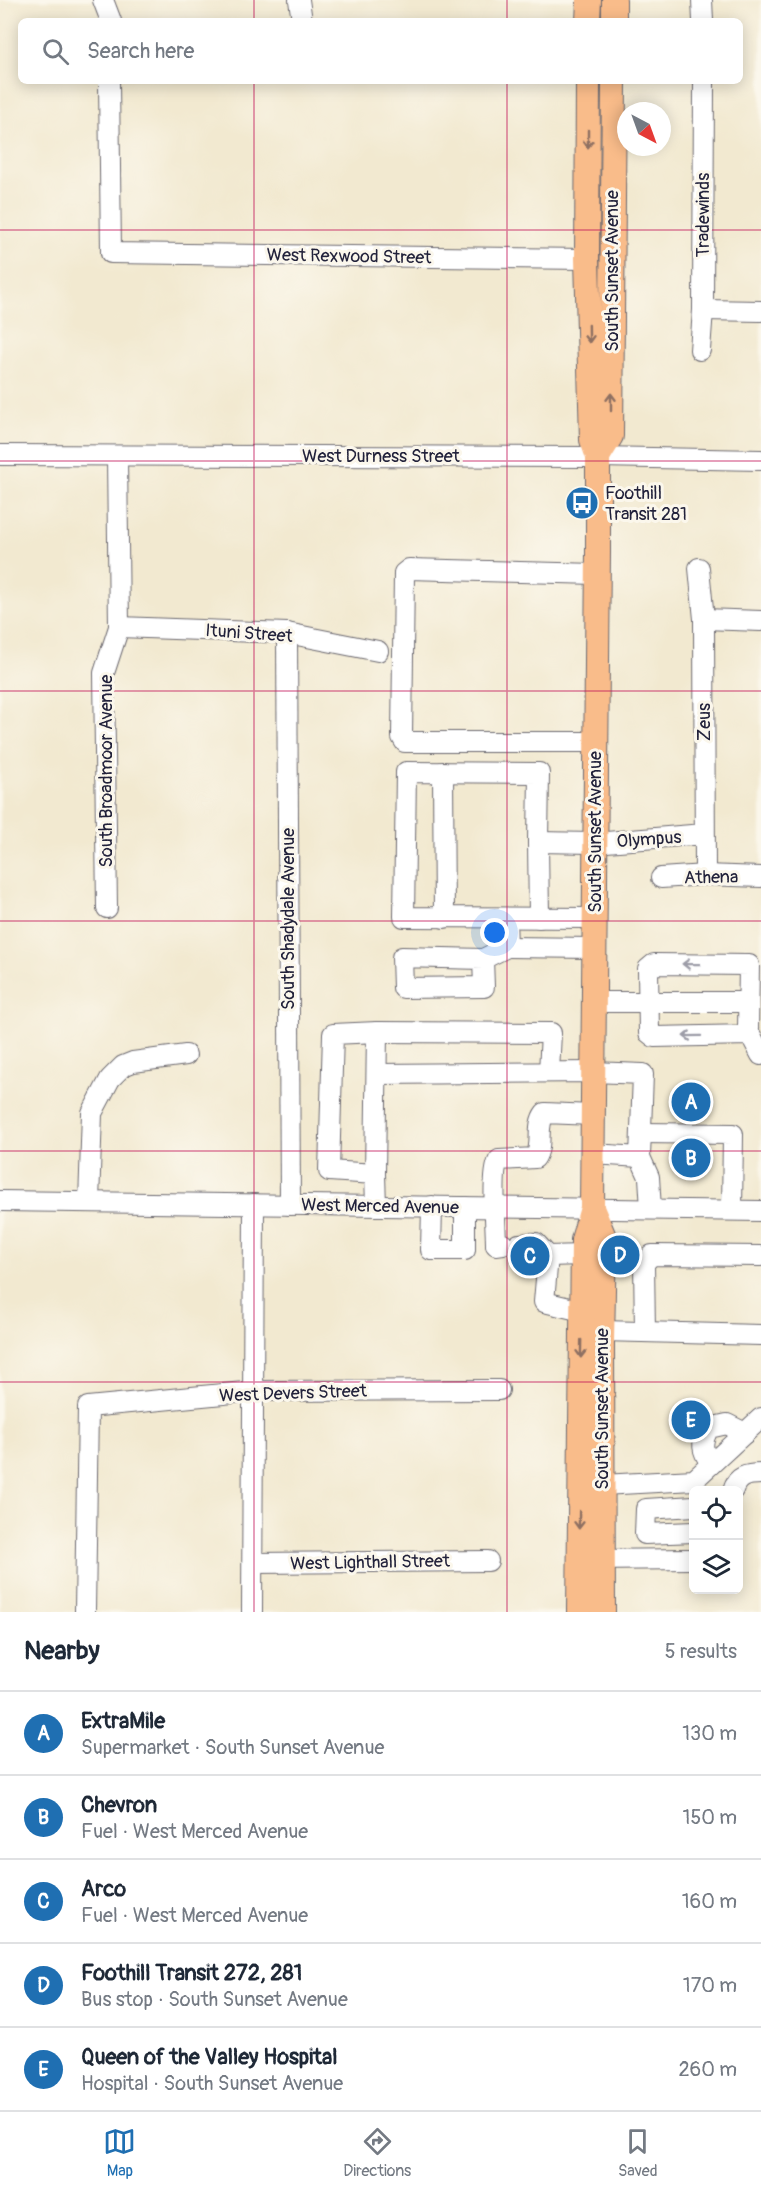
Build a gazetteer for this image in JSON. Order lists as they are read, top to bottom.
{
  "streets": {
    "main road": ["South Sunset Avenue"],
    "street": [
      "Tradewinds",
      "West Rexwood Street",
      "West Durness Street",
      "Ituni Street",
      "Zeus",
      "South Broadmoor Avenue",
      "Olympus",
      "Athena",
      "South Shadydale Avenue",
      "West Merced Avenue",
      "West Devers Street",
      "West Lighthall Street"
    ]
  },
  "crossings": [
    ["West Rexwood Street", "South Sunset Avenue"],
    ["South Sunset Avenue", "West Durness Street"],
    ["South Sunset Avenue", "Olympus"],
    ["South Sunset Avenue", "West Merced Avenue"],
    ["West Durness Street", "South Broadmoor Avenue"],
    ["Ituni Street", "South Broadmoor Avenue"],
    ["Ituni Street", "South Shadydale Avenue"],
    ["Zeus", "Olympus"],
    ["Zeus", "Athena"],
    ["South Shadydale Avenue", "West Merced Avenue"]
  ],
  "places": {
    "bus stop": ["Foothill Transit 281"]
  },
  "north": "bottom right",
  "page": {
    "search": "Search here",
    "pins": [
      "A",
      "B",
      "D",
      "C",
      "E"
    ],
    "heading": ["Nearby", "5 results"],
    "list": [
      {
        "mark": "A",
        "name": "ExtraMile",
        "note": "Supermarket · South Sunset Avenue",
        "value": "130 m"
      },
      {
        "mark": "B",
        "name": "Chevron",
        "note": "Fuel · West Merced Avenue",
        "value": "150 m"
      },
      {
        "mark": "C",
        "name": "Arco",
        "note": "Fuel · West Merced Avenue",
        "value": "160 m"
      },
      {
        "mark": "D",
        "name": "Foothill Transit 272, 281",
        "note": "Bus stop · South Sunset Avenue",
        "value": "170 m"
      },
      {
        "mark": "E",
        "name": "Queen of the Valley Hospital",
        "note": "Hospital · South Sunset Avenue",
        "value": "260 m"
      }
    ],
    "nav": ["Map", "Directions", "Saved"]
  }
}
